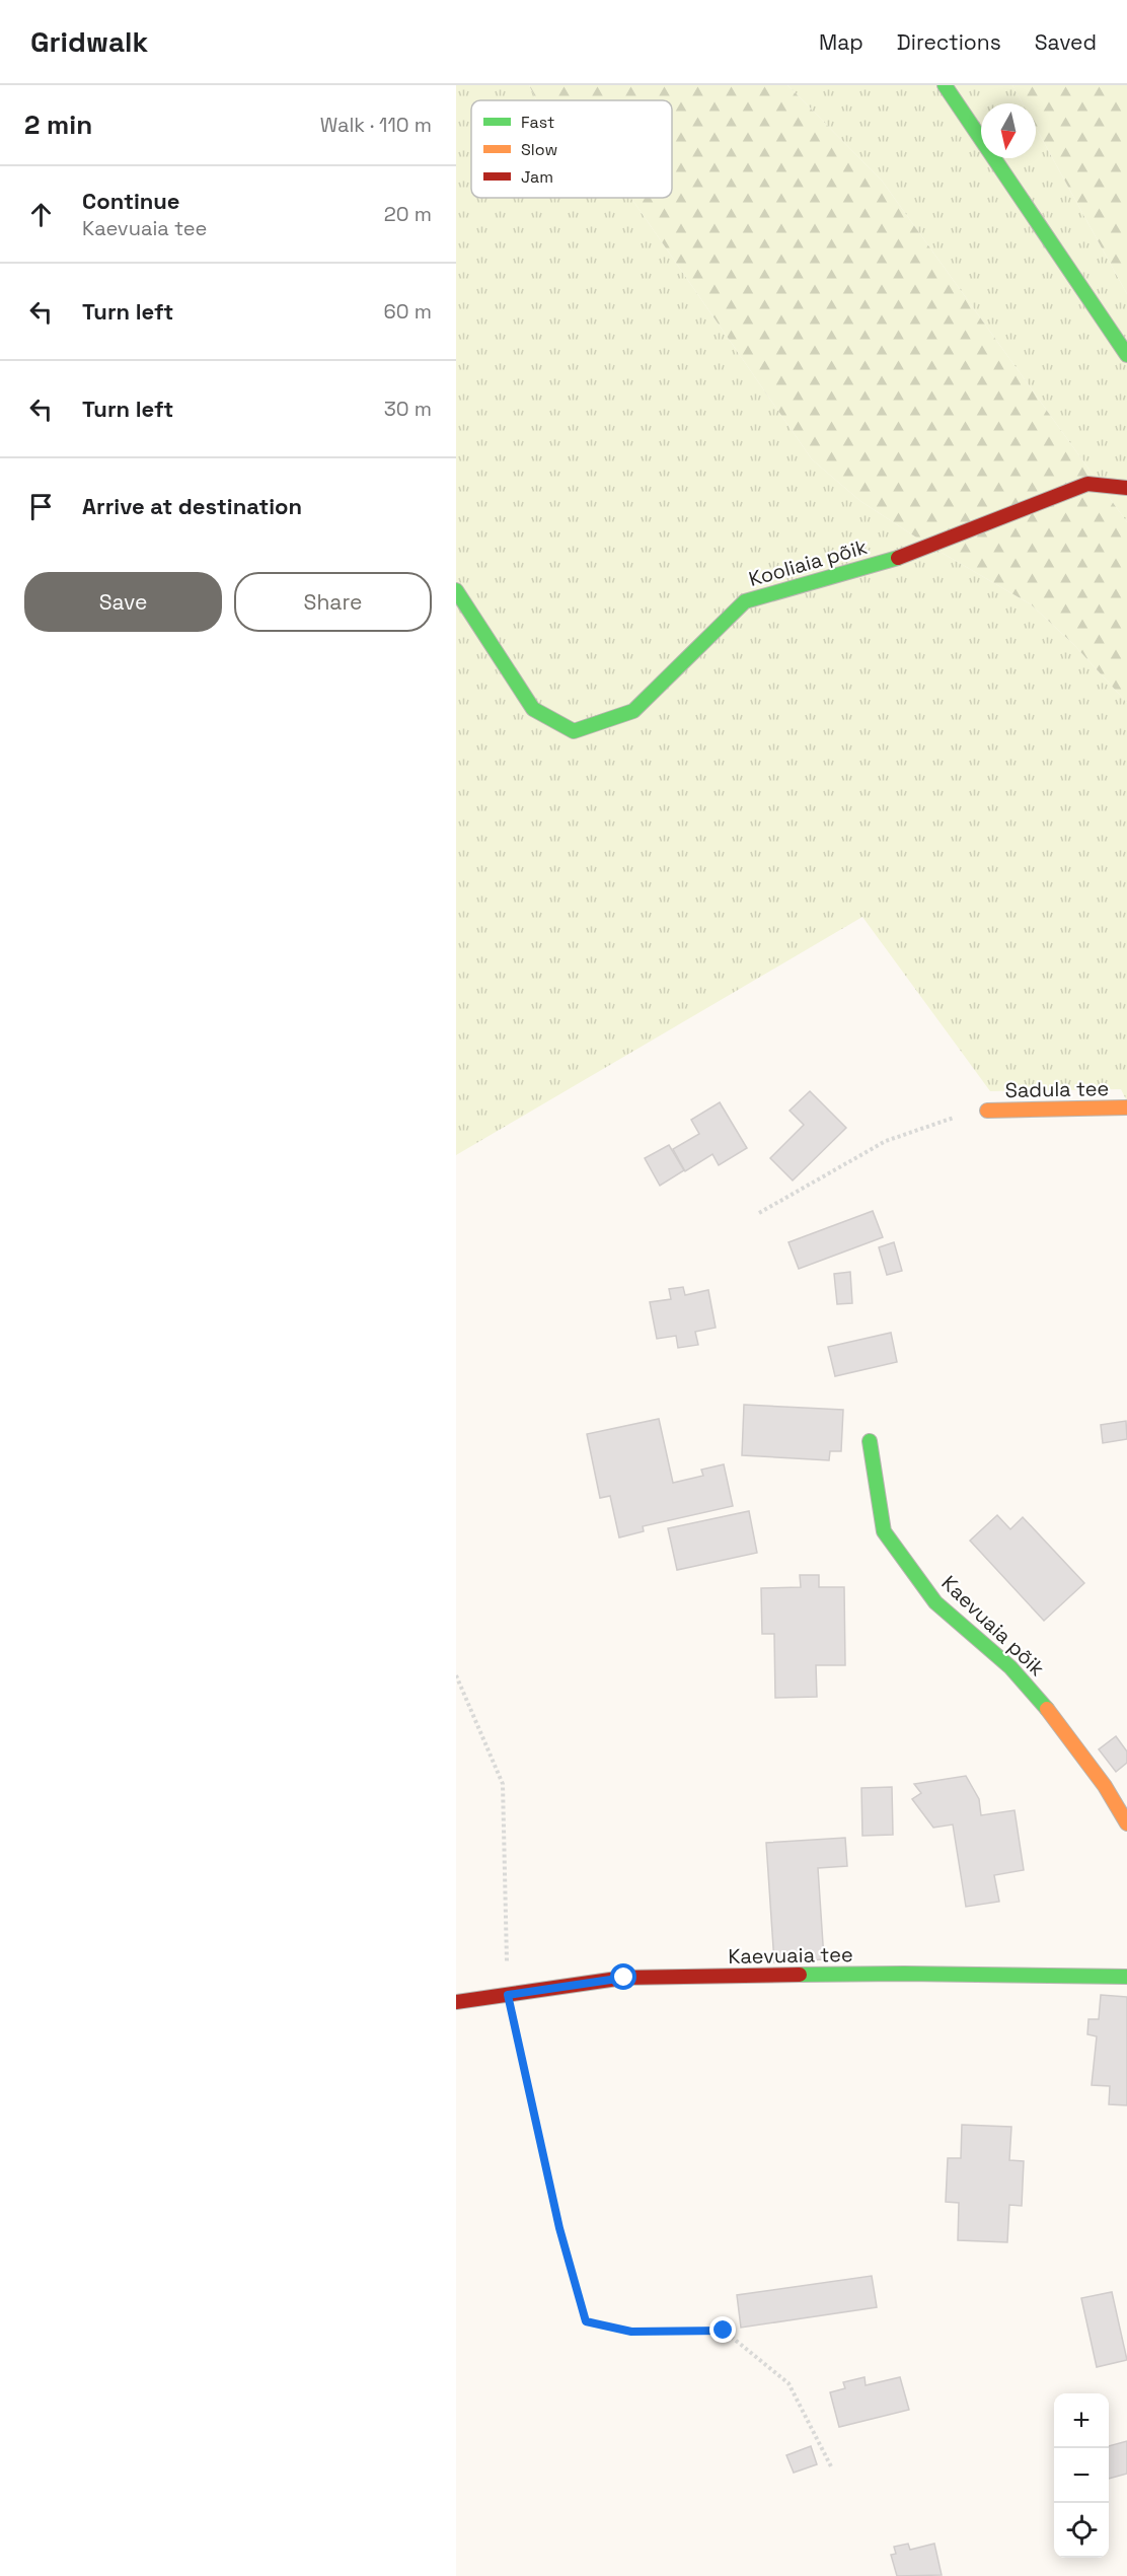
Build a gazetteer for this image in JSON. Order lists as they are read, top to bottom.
{
  "streets": {
    "street": [
      "Kooliaia põik",
      "Sadula tee",
      "Kaevuaia põik",
      "Kaevuaia tee"
    ]
  },
  "legend": ["Fast", "Slow", "Jam"],
  "north": "bottom",
  "page": {
    "header": "Gridwalk",
    "nav": ["Map", "Directions", "Saved"],
    "heading": ["2 min", "Walk · 110 m"],
    "list": [
      ["Continue", "Kaevuaia tee", "20 m"],
      ["Turn left", "60 m"],
      ["Turn left", "30 m"],
      "Arrive at destination"
    ],
    "buttons": ["Save", "Share"],
    "map_buttons": ["+", "−"]
  }
}
